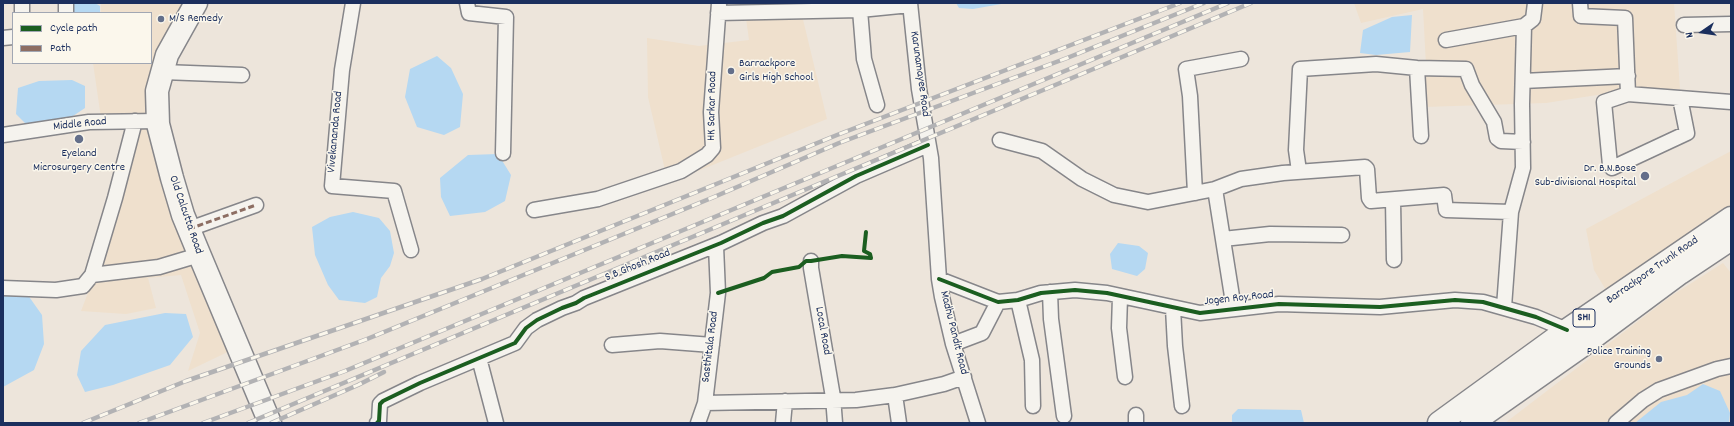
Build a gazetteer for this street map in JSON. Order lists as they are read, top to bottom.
{
  "streets": {
    "main road": ["Old Calcutta Road", "Barrackpore Trunk Road", "SH1"],
    "street": [
      "Karunamayee Road",
      "HK Sarkar Road",
      "Middle Road",
      "Vivekananda Road",
      "S B Ghosh Road",
      "Jogen Roy Road",
      "Local Road",
      "Madhu Pandit Road",
      "Sasthitala Road"
    ]
  },
  "crossings": [
    ["Karunamayee Road", "S B Ghosh Road"],
    ["Karunamayee Road", "Madhu Pandit Road"],
    ["Middle Road", "Old Calcutta Road"],
    ["S B Ghosh Road", "Madhu Pandit Road"],
    ["S B Ghosh Road", "Sasthitala Road"],
    ["Barrackpore Trunk Road", "Jogen Roy Road"],
    ["Jogen Roy Road", "Madhu Pandit Road"]
  ],
  "places": [
    "M/S Remedy",
    "Barrackpore Girls High School",
    "Eyeland Microsurgery Centre",
    "Dr. B.N.Bose Sub-divisional Hospital",
    "Police Training Grounds"
  ],
  "legend": ["Cycle path", "Path"],
  "north": "left"
}
